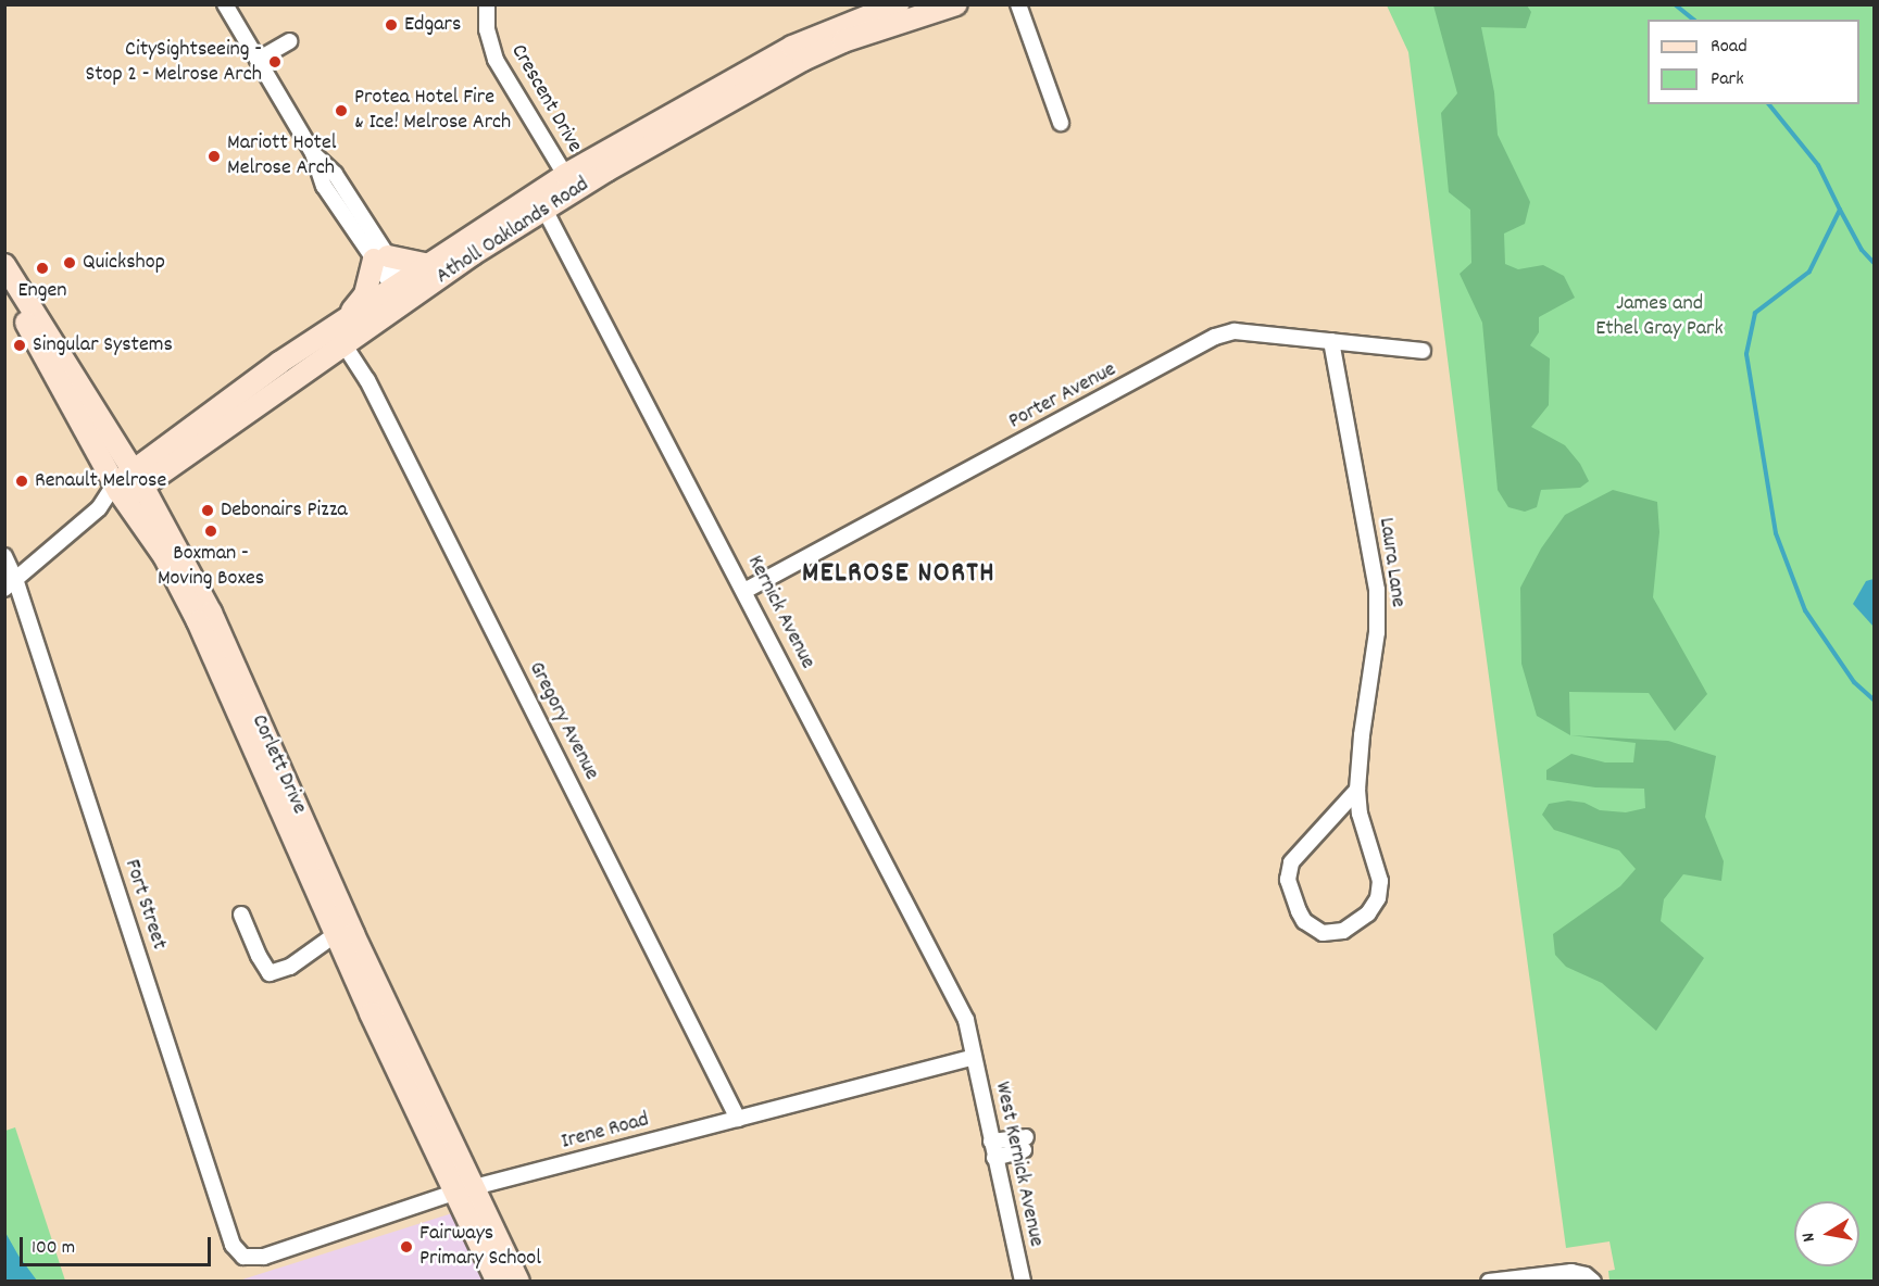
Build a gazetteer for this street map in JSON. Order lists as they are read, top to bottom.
{
  "streets": {
    "main road": ["Atholl Oaklands Road", "Corlett Drive"],
    "street": [
      "Crescent Drive",
      "Porter Avenue",
      "Laura Lane",
      "Kernick Avenue",
      "Gregory Avenue",
      "Fort Street",
      "Irene Road",
      "West Kernick Avenue"
    ]
  },
  "crossings": [
    ["Crescent Drive", "Atholl Oaklands Road"],
    ["Atholl Oaklands Road", "Kernick Avenue"],
    ["Atholl Oaklands Road", "Gregory Avenue"],
    ["Atholl Oaklands Road", "Corlett Drive"],
    ["Atholl Oaklands Road", "Fort Street"],
    ["Porter Avenue", "Laura Lane"],
    ["Porter Avenue", "Kernick Avenue"],
    ["Kernick Avenue", "Irene Road"],
    ["Kernick Avenue", "West Kernick Avenue"],
    ["Gregory Avenue", "Irene Road"],
    ["Corlett Drive", "Irene Road"],
    ["Fort Street", "Irene Road"],
    ["Irene Road", "West Kernick Avenue"]
  ],
  "districts": ["MELROSE NORTH"],
  "parks": ["James and Ethel Gray Park"],
  "places": [
    "Edgars",
    "CitySightseeing - Stop 2 - Melrose Arch",
    "Protea Hotel Fire & Ice! Melrose Arch",
    "Mariott Hotel Melrose Arch",
    "Quickshop",
    "Engen",
    "Singular Systems",
    "Renault Melrose",
    "Debonairs Pizza",
    "Boxman - Moving Boxes",
    "Fairways Primary School"
  ],
  "legend": ["Road", "Park"],
  "scale_bar": "100 m",
  "north": "left"
}
